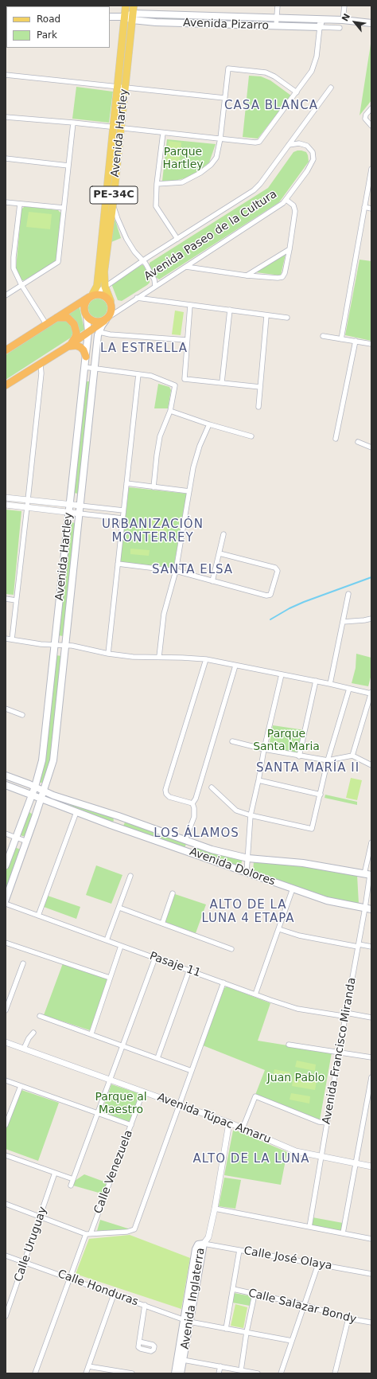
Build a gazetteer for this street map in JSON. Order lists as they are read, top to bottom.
{
  "streets": {
    "highway": ["PE-34C", "Avenida Paseo de la Cultura"],
    "main road": [
      "Avenida Pizarro",
      "Avenida Hartley",
      "Avenida Dolores",
      "Avenida Inglaterra"
    ],
    "street": [
      "Pasaje 11",
      "Avenida Francisco Miranda",
      "Avenida Túpac Amaru",
      "Calle Venezuela",
      "Calle Uruguay",
      "Calle José Olaya",
      "Calle Honduras",
      "Calle Salazar Bondy"
    ]
  },
  "crossings": [
    ["Avenida Pizarro", "Avenida Hartley"],
    ["Avenida Pizarro", "PE-34C"],
    ["Avenida Hartley", "PE-34C"],
    ["Avenida Hartley", "Avenida Paseo de la Cultura"],
    ["Avenida Hartley", "Avenida Dolores"],
    ["PE-34C", "Avenida Paseo de la Cultura"],
    ["Avenida Dolores", "Avenida Francisco Miranda"],
    ["Pasaje 11", "Avenida Francisco Miranda"],
    ["Avenida Francisco Miranda", "Avenida Túpac Amaru"],
    ["Avenida Túpac Amaru", "Calle Venezuela"],
    ["Calle Venezuela", "Calle Honduras"],
    ["Calle Uruguay", "Calle Honduras"],
    ["Calle José Olaya", "Avenida Inglaterra"],
    ["Calle Honduras", "Avenida Inglaterra"]
  ],
  "districts": [
    "CASA BLANCA",
    "LA ESTRELLA",
    "URBANIZACIÓN MONTERREY",
    "SANTA ELSA",
    "SANTA MARÍA II",
    "LOS ÁLAMOS",
    "ALTO DE LA LUNA 4 ETAPA",
    "ALTO DE LA LUNA"
  ],
  "parks": [
    "Parque Hartley",
    "Parque Santa Maria",
    "Juan Pablo",
    "Parque al Maestro"
  ],
  "legend": ["Road", "Park"],
  "north": "top left"
}
